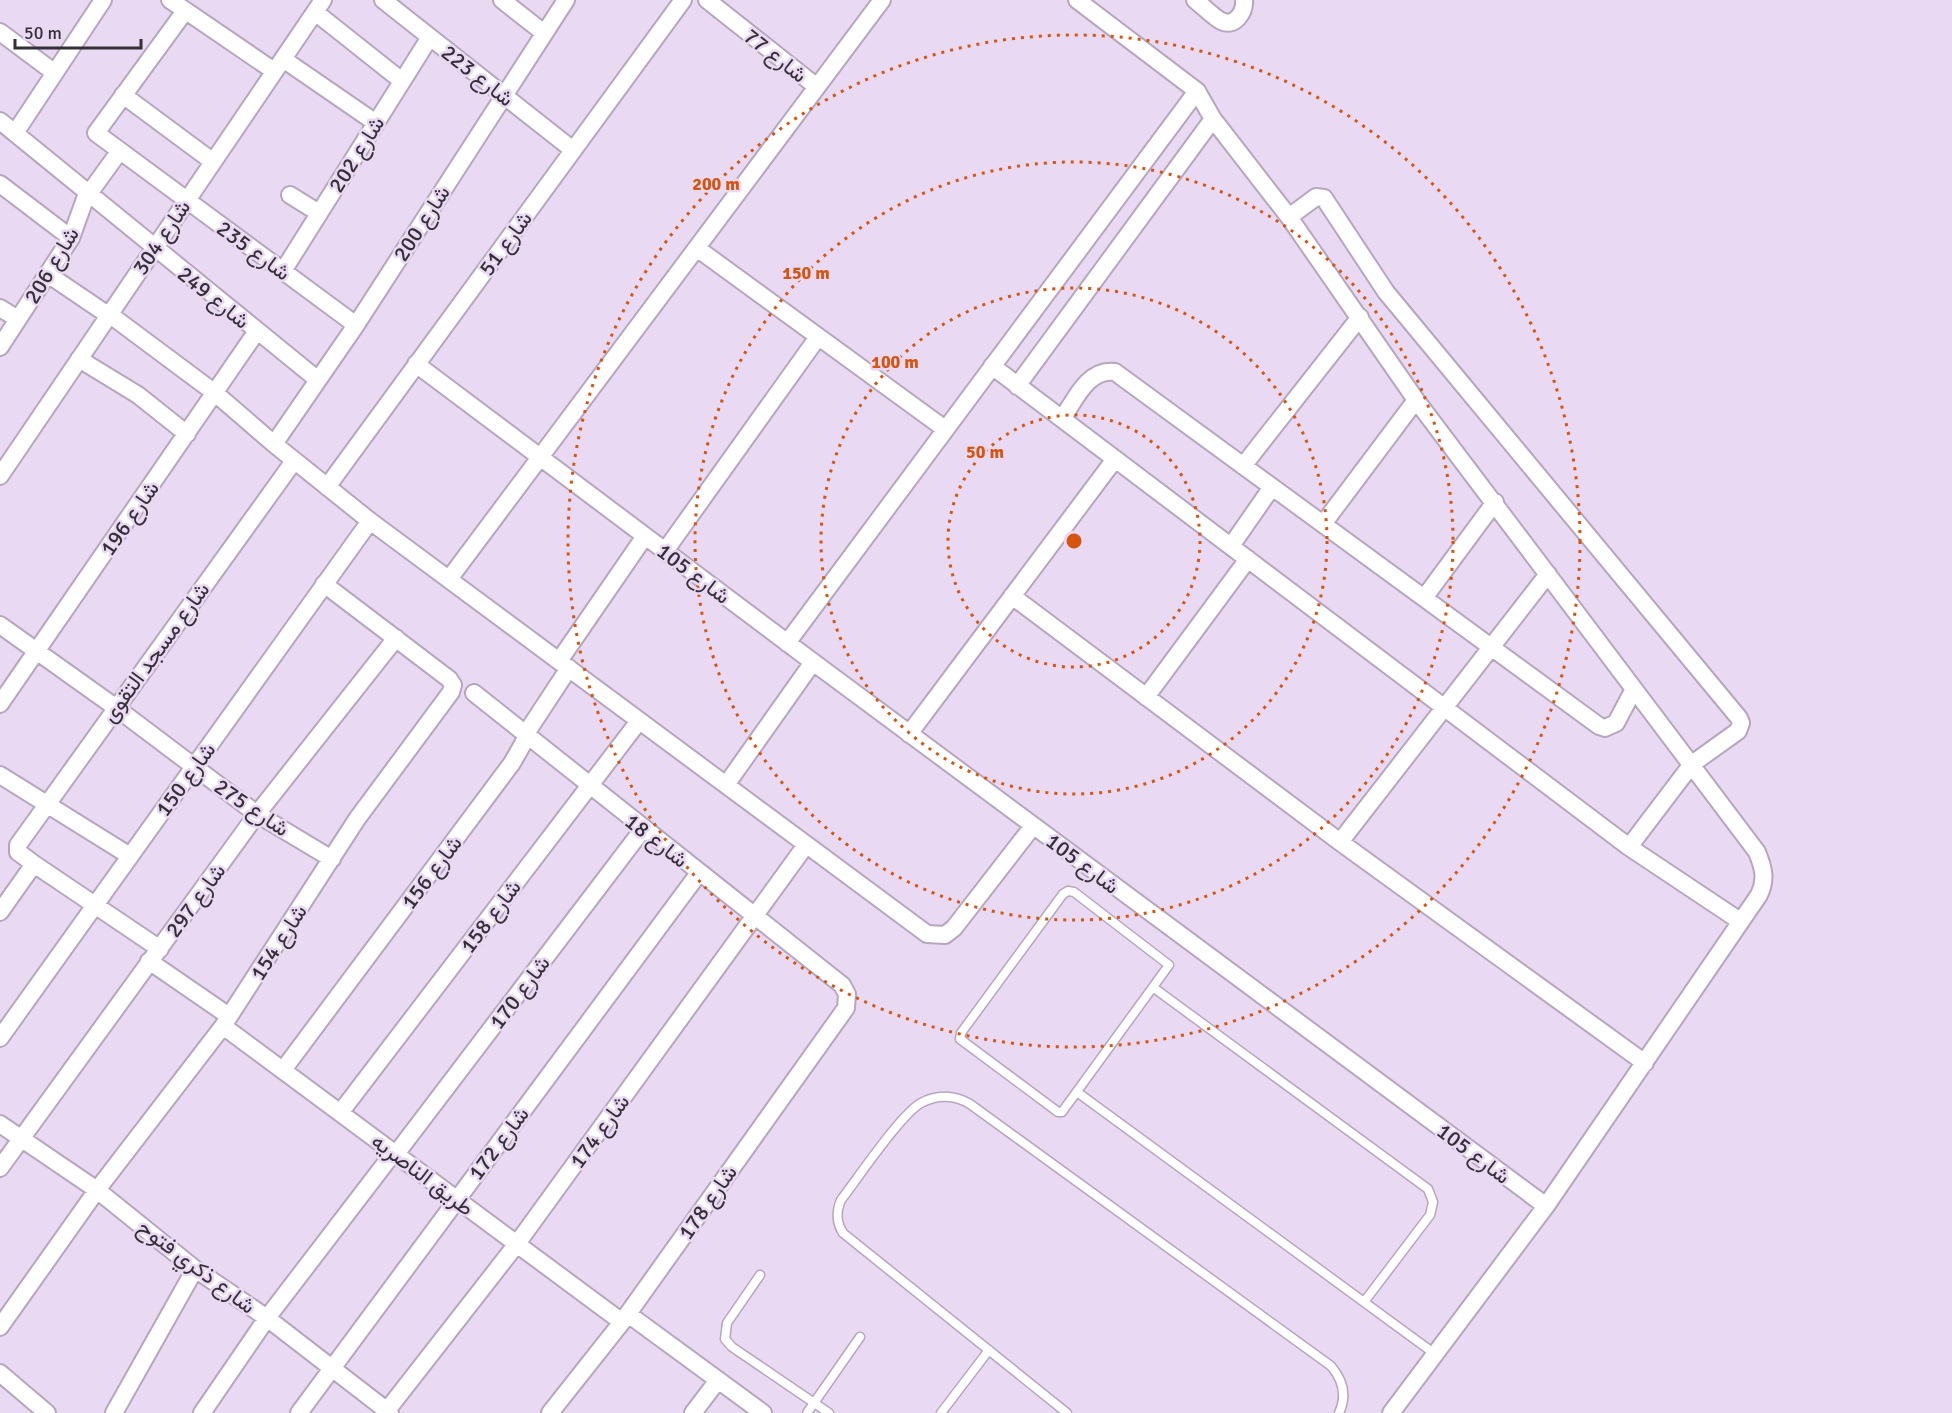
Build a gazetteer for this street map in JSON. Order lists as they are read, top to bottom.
{
  "streets": {
    "street": [
      "شارع 77",
      "شارع 223",
      "شارع 202",
      "شارع 200",
      "شارع 304",
      "شارع 51",
      "شارع 235",
      "شارع 206",
      "شارع 249",
      "شارع 196",
      "شارع 105",
      "شارع مسجد التقوى",
      "شارع 150",
      "شارع 275",
      "شارع 18",
      "شارع 156",
      "شارع 297",
      "شارع 158",
      "شارع 154",
      "شارع 170",
      "شارع 174",
      "شارع 172",
      "طريق الناصريه",
      "شارع 178",
      "شارع ذكري فتوح"
    ]
  },
  "crossings": [
    ["شارع 223", "شارع 202"],
    ["شارع 223", "شارع 200"],
    ["شارع 223", "شارع 51"],
    ["شارع 202", "شارع 235"],
    ["شارع 200", "شارع 235"],
    ["شارع 200", "شارع 249"],
    ["شارع 304", "شارع 235"],
    ["شارع 304", "شارع 249"],
    ["شارع 51", "شارع 105"],
    ["شارع 235", "شارع 206"],
    ["شارع 206", "شارع 249"],
    ["شارع 249", "شارع 196"],
    ["شارع 196", "شارع 275"],
    ["شارع 105", "شارع 156"],
    ["شارع مسجد التقوى", "شارع 275"],
    ["شارع مسجد التقوى", "طريق الناصريه"],
    ["شارع 150", "شارع 275"],
    ["شارع 150", "شارع 154"],
    ["شارع 150", "طريق الناصريه"],
    ["شارع 275", "شارع 297"],
    ["شارع 275", "شارع 154"],
    ["شارع 18", "شارع 156"],
    ["شارع 18", "شارع 158"],
    ["شارع 18", "شارع 170"],
    ["شارع 18", "شارع 174"],
    ["شارع 18", "شارع 172"],
    ["شارع 18", "شارع 178"],
    ["شارع 156", "طريق الناصريه"],
    ["شارع 297", "شارع 154"],
    ["شارع 297", "طريق الناصريه"],
    ["شارع 297", "شارع ذكري فتوح"],
    ["شارع 158", "طريق الناصريه"],
    ["شارع 154", "طريق الناصريه"],
    ["شارع 154", "شارع ذكري فتوح"],
    ["شارع 170", "طريق الناصريه"],
    ["شارع 170", "شارع ذكري فتوح"],
    ["شارع 174", "طريق الناصريه"],
    ["شارع 174", "شارع ذكري فتوح"],
    ["شارع 172", "طريق الناصريه"],
    ["شارع 172", "شارع ذكري فتوح"],
    ["طريق الناصريه", "شارع 178"]
  ],
  "scale_bar": "50 m",
  "rings": [
    "200 m",
    "150 m",
    "100 m",
    "50 m"
  ]
}
